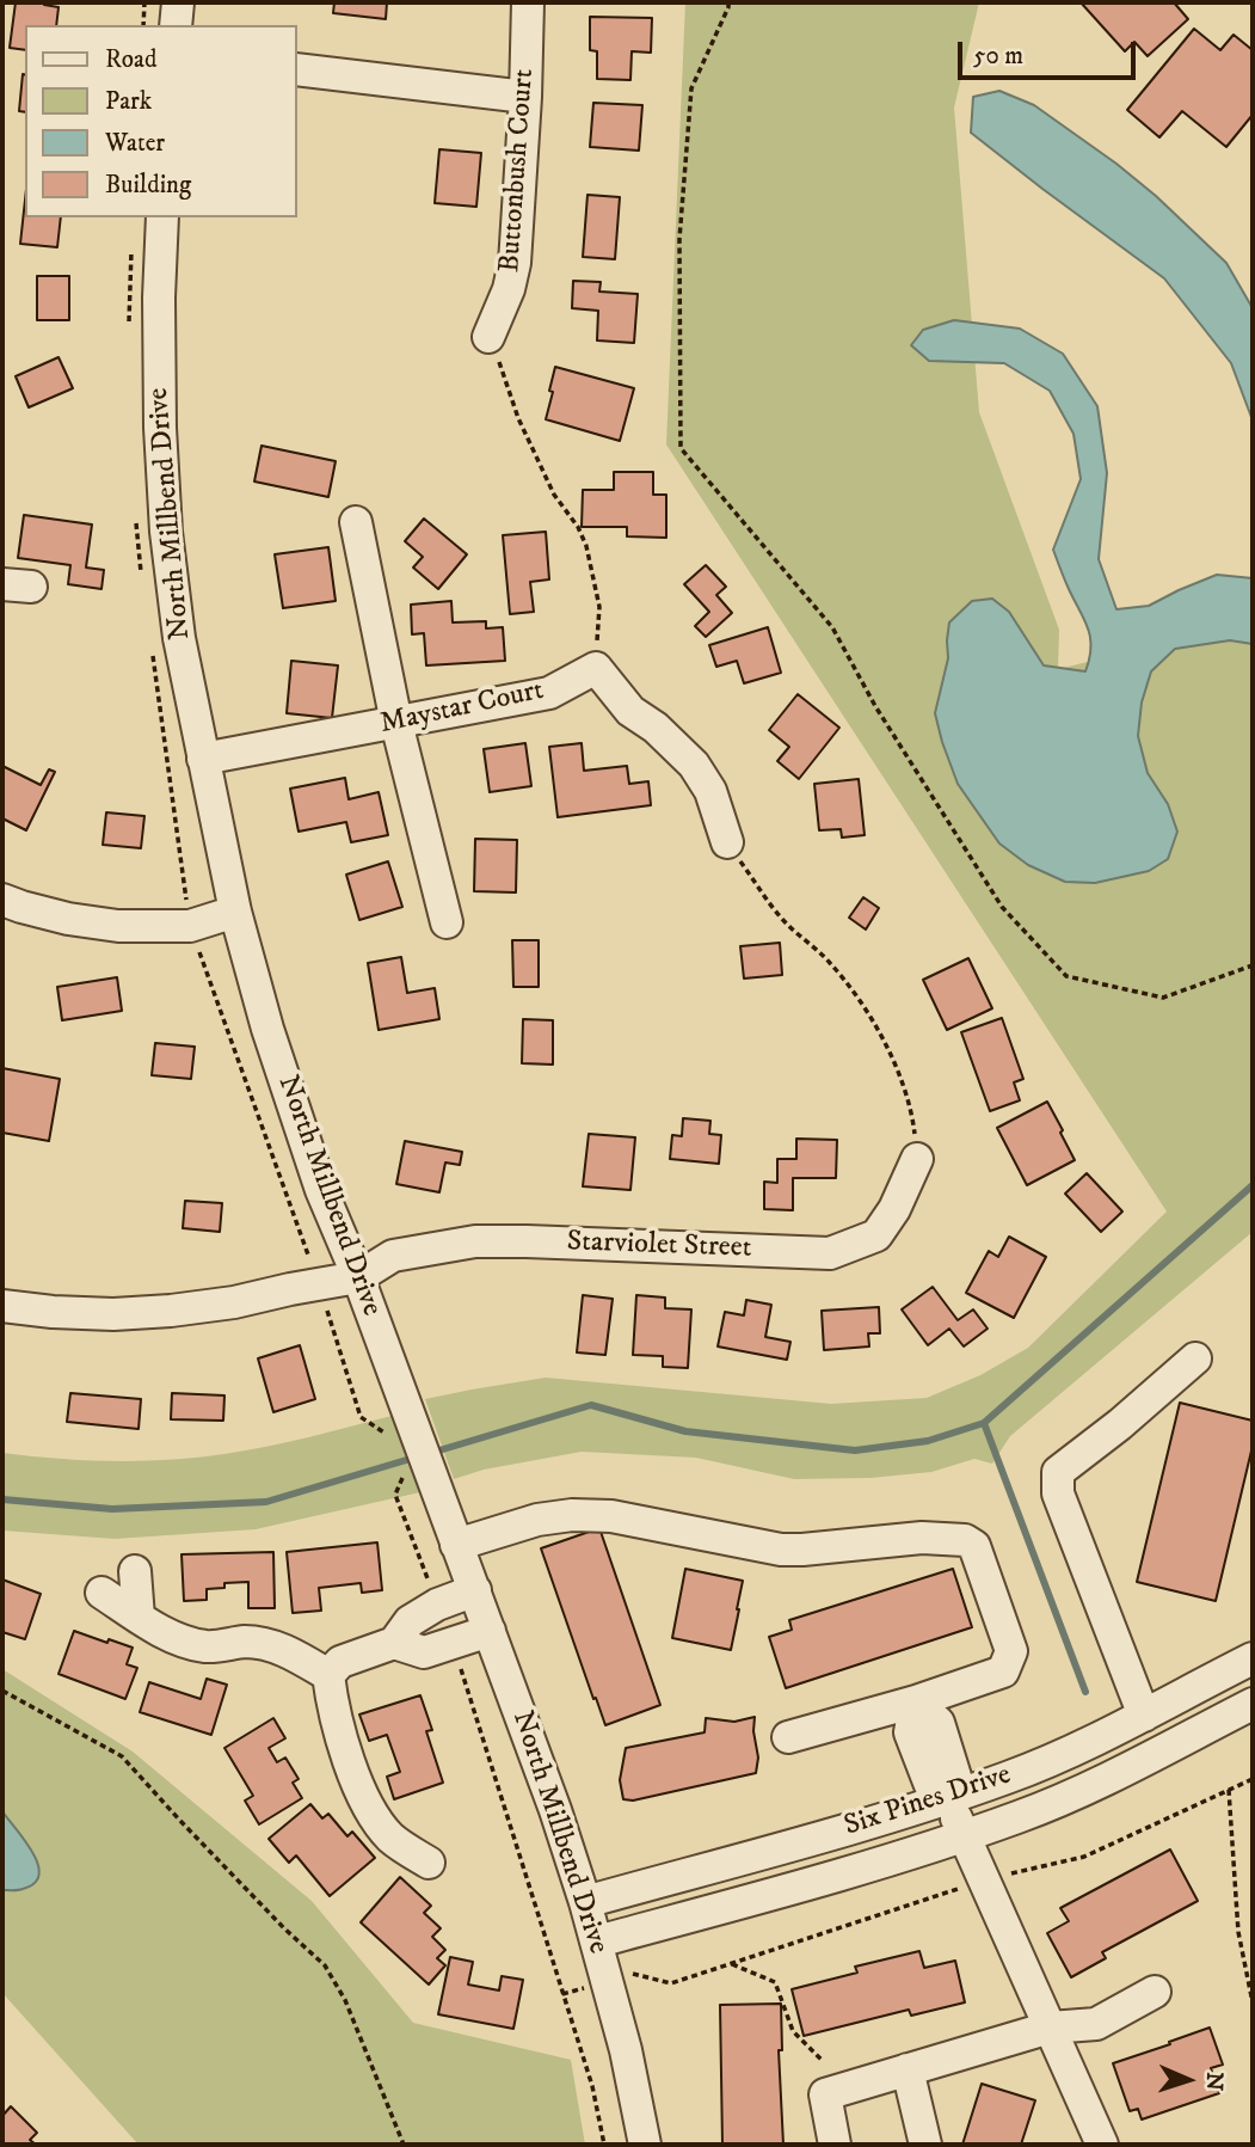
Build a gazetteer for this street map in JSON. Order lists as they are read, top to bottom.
{
  "streets": {
    "street": [
      "Buttonbush Court",
      "North Millbend Drive",
      "Maystar Court",
      "Starviolet Street",
      "Six Pines Drive"
    ]
  },
  "crossings": [
    ["North Millbend Drive", "Maystar Court"],
    ["North Millbend Drive", "Starviolet Street"],
    ["North Millbend Drive", "Six Pines Drive"]
  ],
  "legend": [
    "Road",
    "Park",
    "Water",
    "Building"
  ],
  "scale_bar": "50 m",
  "north": "right"
}
